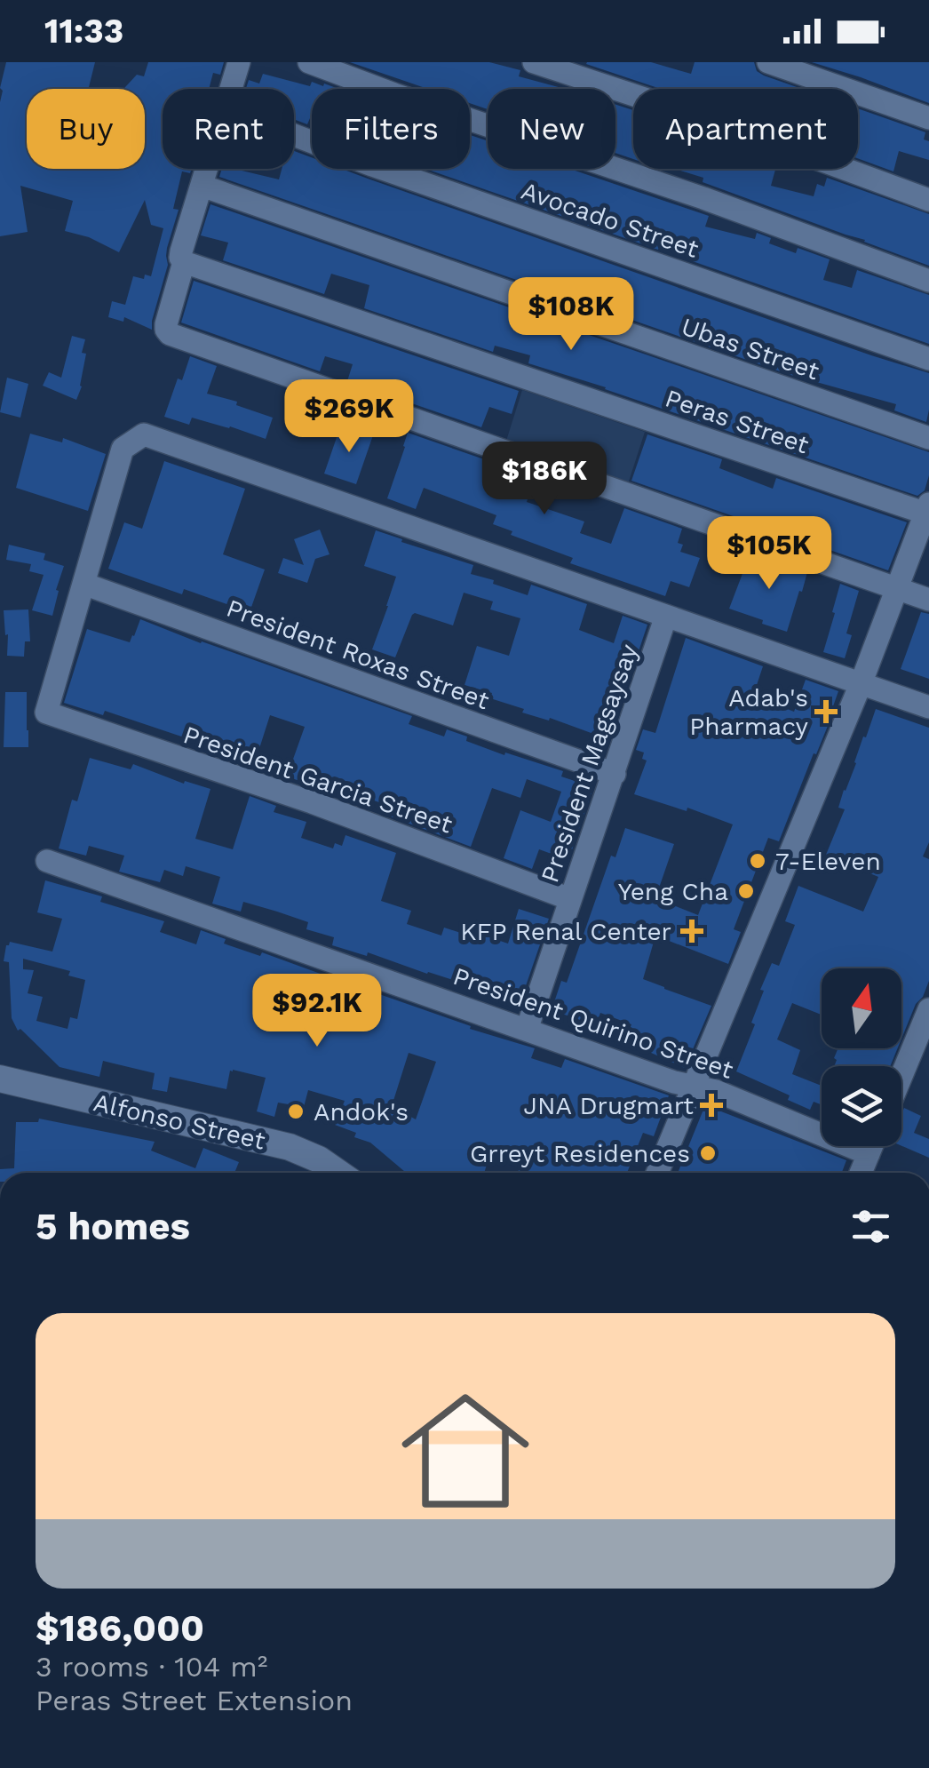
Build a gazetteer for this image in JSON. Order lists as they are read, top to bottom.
{
  "streets": {
    "street": [
      "Avocado Street",
      "Ubas Street",
      "Peras Street",
      "President Roxas Street",
      "President Magsaysay",
      "President Garcia Street",
      "President Quirino Street",
      "Alfonso Street"
    ]
  },
  "crossings": [
    ["President Roxas Street", "President Magsaysay"],
    ["President Roxas Street", "President Garcia Street"],
    ["President Magsaysay", "President Garcia Street"],
    ["President Magsaysay", "President Quirino Street"]
  ],
  "places": {
    "health": ["Adab's Pharmacy", "KFP Renal Center", "JNA Drugmart"],
    "other": [
      "7-Eleven",
      "Yeng Cha",
      "Andok's",
      "Grreyt Residences"
    ]
  },
  "north": "top",
  "page": {
    "status": "11:33",
    "chip": [
      "Buy",
      "Rent",
      "Filters",
      "New",
      "Apartment"
    ],
    "price": [
      "$108K",
      "$269K",
      "$186K",
      "$105K",
      "$92.1K"
    ],
    "heading": "5 homes",
    "list": [
      {
        "name": "$186,000",
        "note": "3 rooms · 104 m² · Peras Street Extension"
      }
    ]
  }
}
